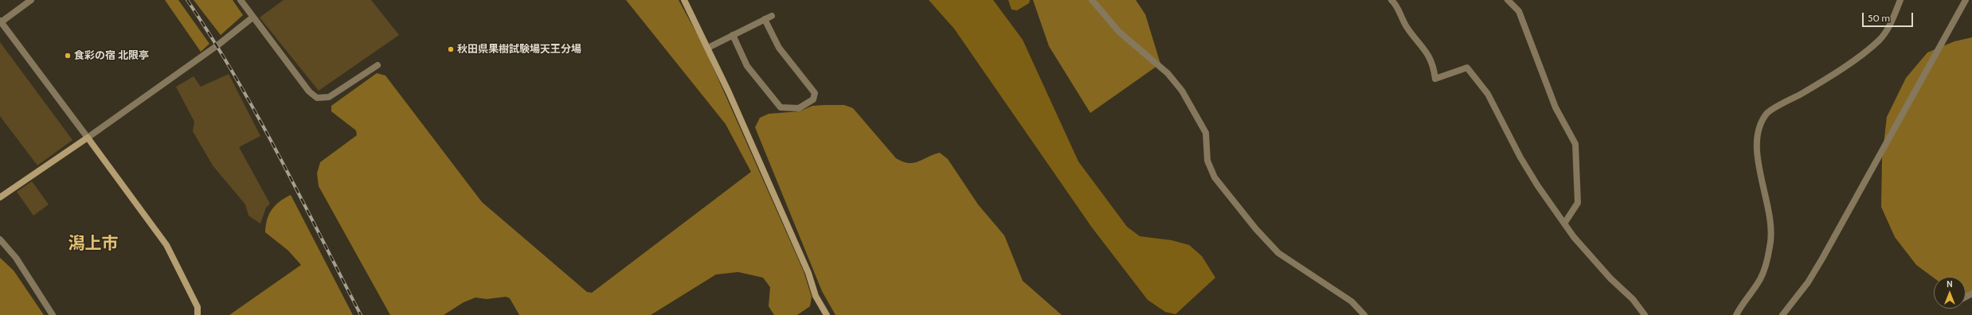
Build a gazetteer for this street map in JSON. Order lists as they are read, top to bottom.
{
  "districts": ["潟上市"],
  "places": ["秋田県果樹試験場天王分場", "食彩の宿 北限亭"],
  "scale_bar": "50 m",
  "north": "top"
}
